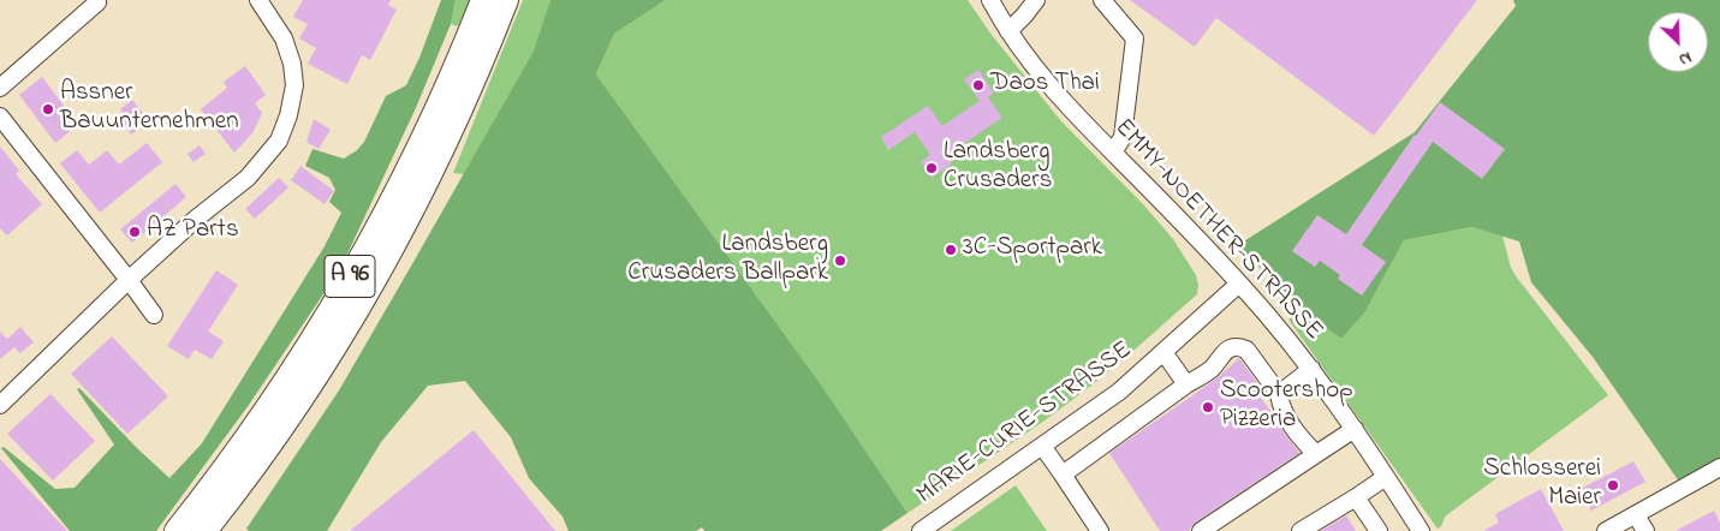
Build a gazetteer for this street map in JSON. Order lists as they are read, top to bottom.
{
  "streets": {
    "highway": ["A 96"],
    "street": ["EMMY-NOETHER-STRASSE", "MARIE-CURIE-STRASSE"]
  },
  "crossings": [
    ["EMMY-NOETHER-STRASSE", "MARIE-CURIE-STRASSE"]
  ],
  "places": [
    "Daos Thai",
    "Assner Bauunternehmen",
    "Landsberg Crusaders",
    "AZ Parts",
    "3C-Sportpark",
    "Landsberg Crusaders Ballpark",
    "Scootershop Pizzeria",
    "Schlosserei Maier"
  ],
  "north": "bottom right"
}
